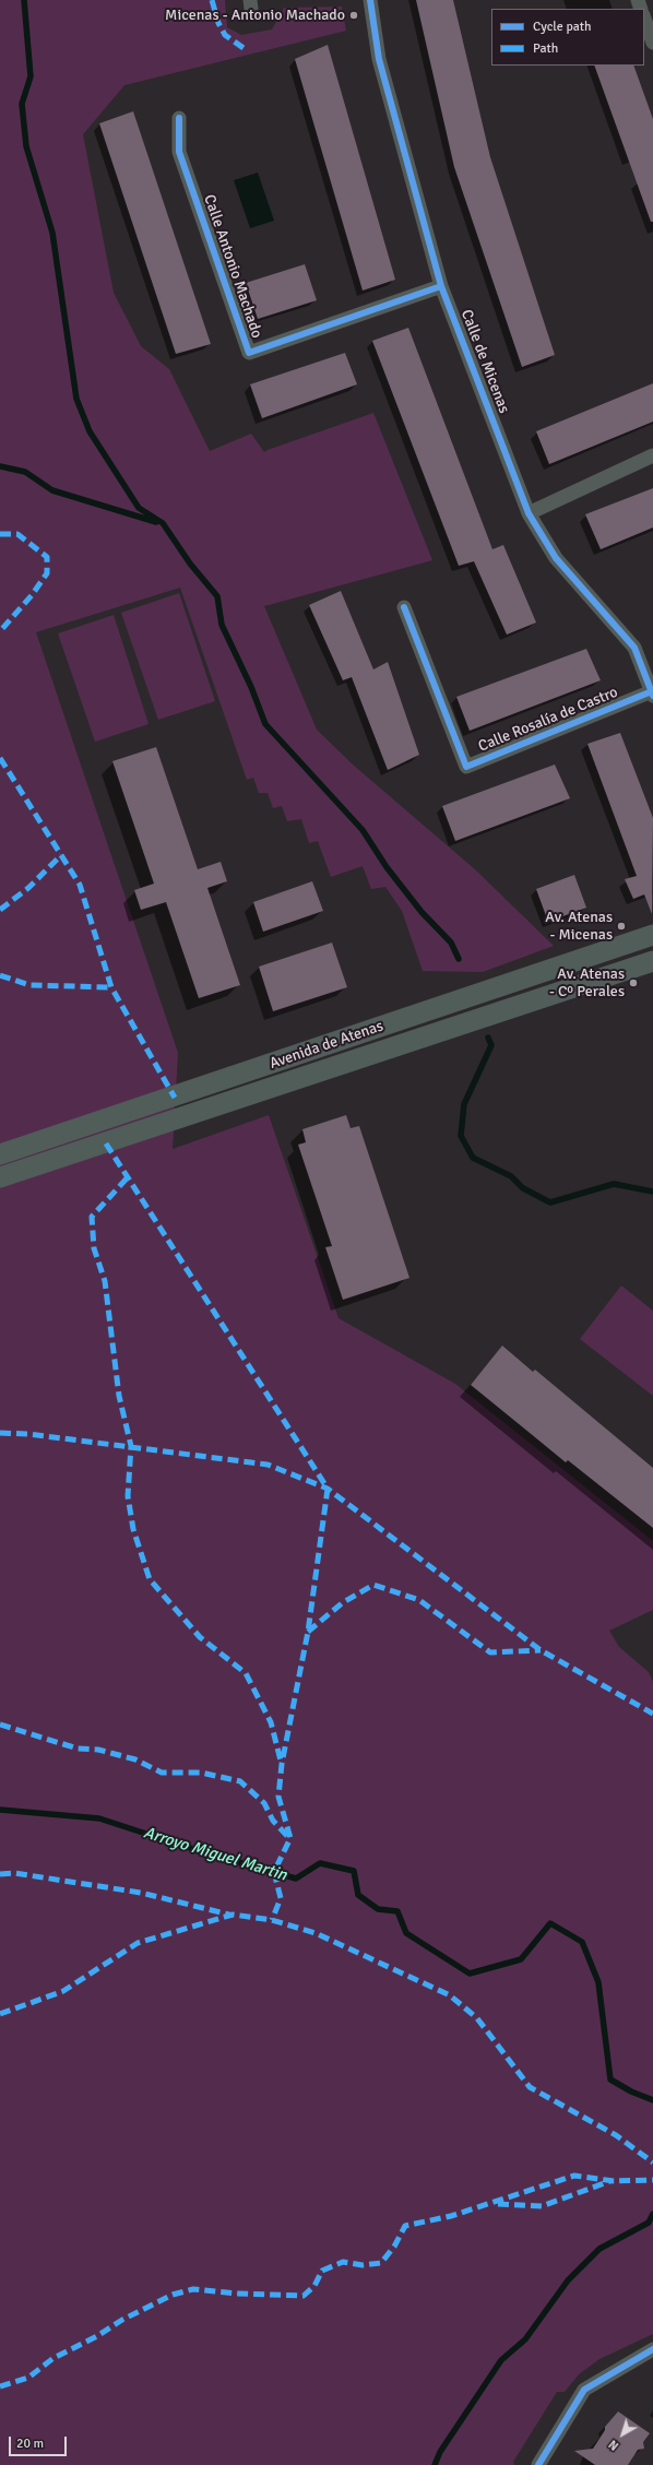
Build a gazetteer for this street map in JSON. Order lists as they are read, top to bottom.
{
  "streets": {
    "main road": ["Avenida de Atenas"],
    "street": ["Calle Antonio Machado", "Calle de Micenas", "Calle Rosalía de Castro"]
  },
  "crossings": [
    ["Calle Antonio Machado", "Calle de Micenas"],
    ["Calle de Micenas", "Calle Rosalía de Castro"]
  ],
  "water": ["Arroyo Miguel Martin"],
  "places": ["Micenas - Antonio Machado", "Av. Atenas - Micenas", "Av. Atenas - Cº Perales"],
  "legend": ["Cycle path", "Path"],
  "scale_bar": "20 m",
  "north": "bottom left"
}
